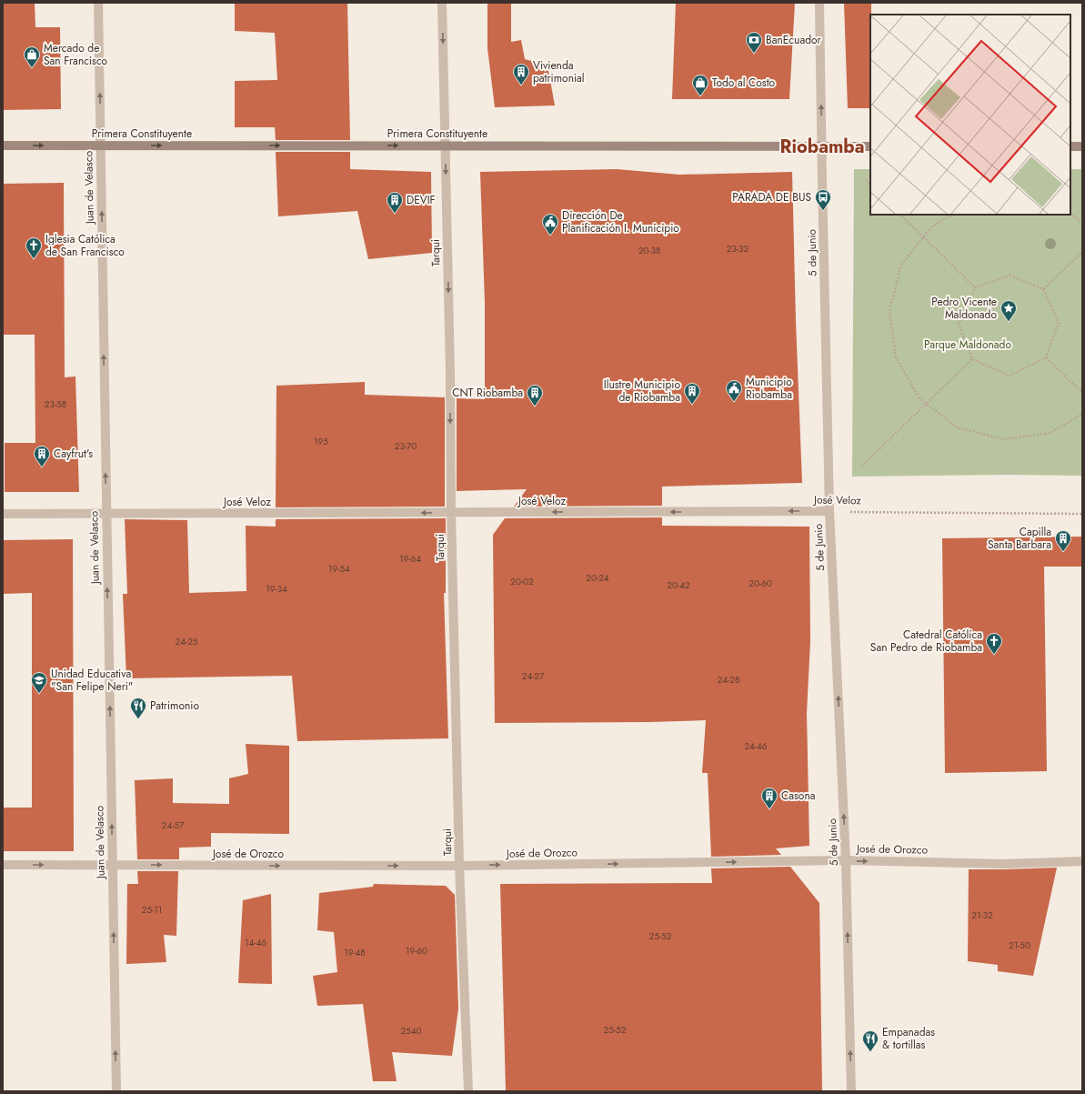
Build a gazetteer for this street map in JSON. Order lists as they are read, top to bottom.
{
  "streets": {
    "main road": ["Primera Constituyente"],
    "street": [
      "Juan de Velasco",
      "Tarqui",
      "5 de Junio",
      "José Veloz",
      "José de Orozco"
    ]
  },
  "crossings": [
    ["Primera Constituyente", "Juan de Velasco"],
    ["Primera Constituyente", "Tarqui"],
    ["Primera Constituyente", "5 de Junio"],
    ["Juan de Velasco", "José Veloz"],
    ["Juan de Velasco", "José de Orozco"],
    ["Tarqui", "José Veloz"],
    ["Tarqui", "José de Orozco"],
    ["5 de Junio", "José Veloz"],
    ["5 de Junio", "José de Orozco"]
  ],
  "one_way": [
    "Primera Constituyente",
    "Juan de Velasco",
    "Tarqui",
    "5 de Junio",
    "José Veloz",
    "José de Orozco"
  ],
  "districts": ["Riobamba"],
  "parks": ["Parque Maldonado"],
  "places": {
    "bank": ["BanEcuador"],
    "shop": ["Mercado de San Francisco", "Todo al Costo"],
    "building": [
      "Vivienda patrimonial",
      "DEVIF",
      "Ilustre Municipio de Riobamba",
      "CNT Riobamba",
      "Cayfrut's",
      "Capilla Santa Barbara",
      "Casona"
    ],
    "bus stop": ["PARADA DE BUS"],
    "public building": ["Dirección De Planificación I. Municipio", "Municipio Riobamba"],
    "church": ["Iglesia Católica de San Francisco", "Catedral Católica San Pedro de Riobamba"],
    "place": ["Pedro Vicente Maldonado"],
    "school or university": ["Unidad Educativa \"San Felipe Neri\""],
    "restaurant": ["Patrimonio", "Empanadas & tortillas"]
  },
  "house_numbers": [
    "23-32",
    "20-38",
    "23-58",
    "195",
    "23-70",
    "19-64",
    "19-54",
    "20-24",
    "20-02",
    "20-60",
    "20-42",
    "19-34",
    "24-25",
    "24-27",
    "24-28",
    "24-46",
    "24-57",
    "25-11",
    "21-32",
    "25-52",
    "14-46",
    "21-50",
    "19-60",
    "19-48",
    "25-52",
    "2540"
  ]
}
